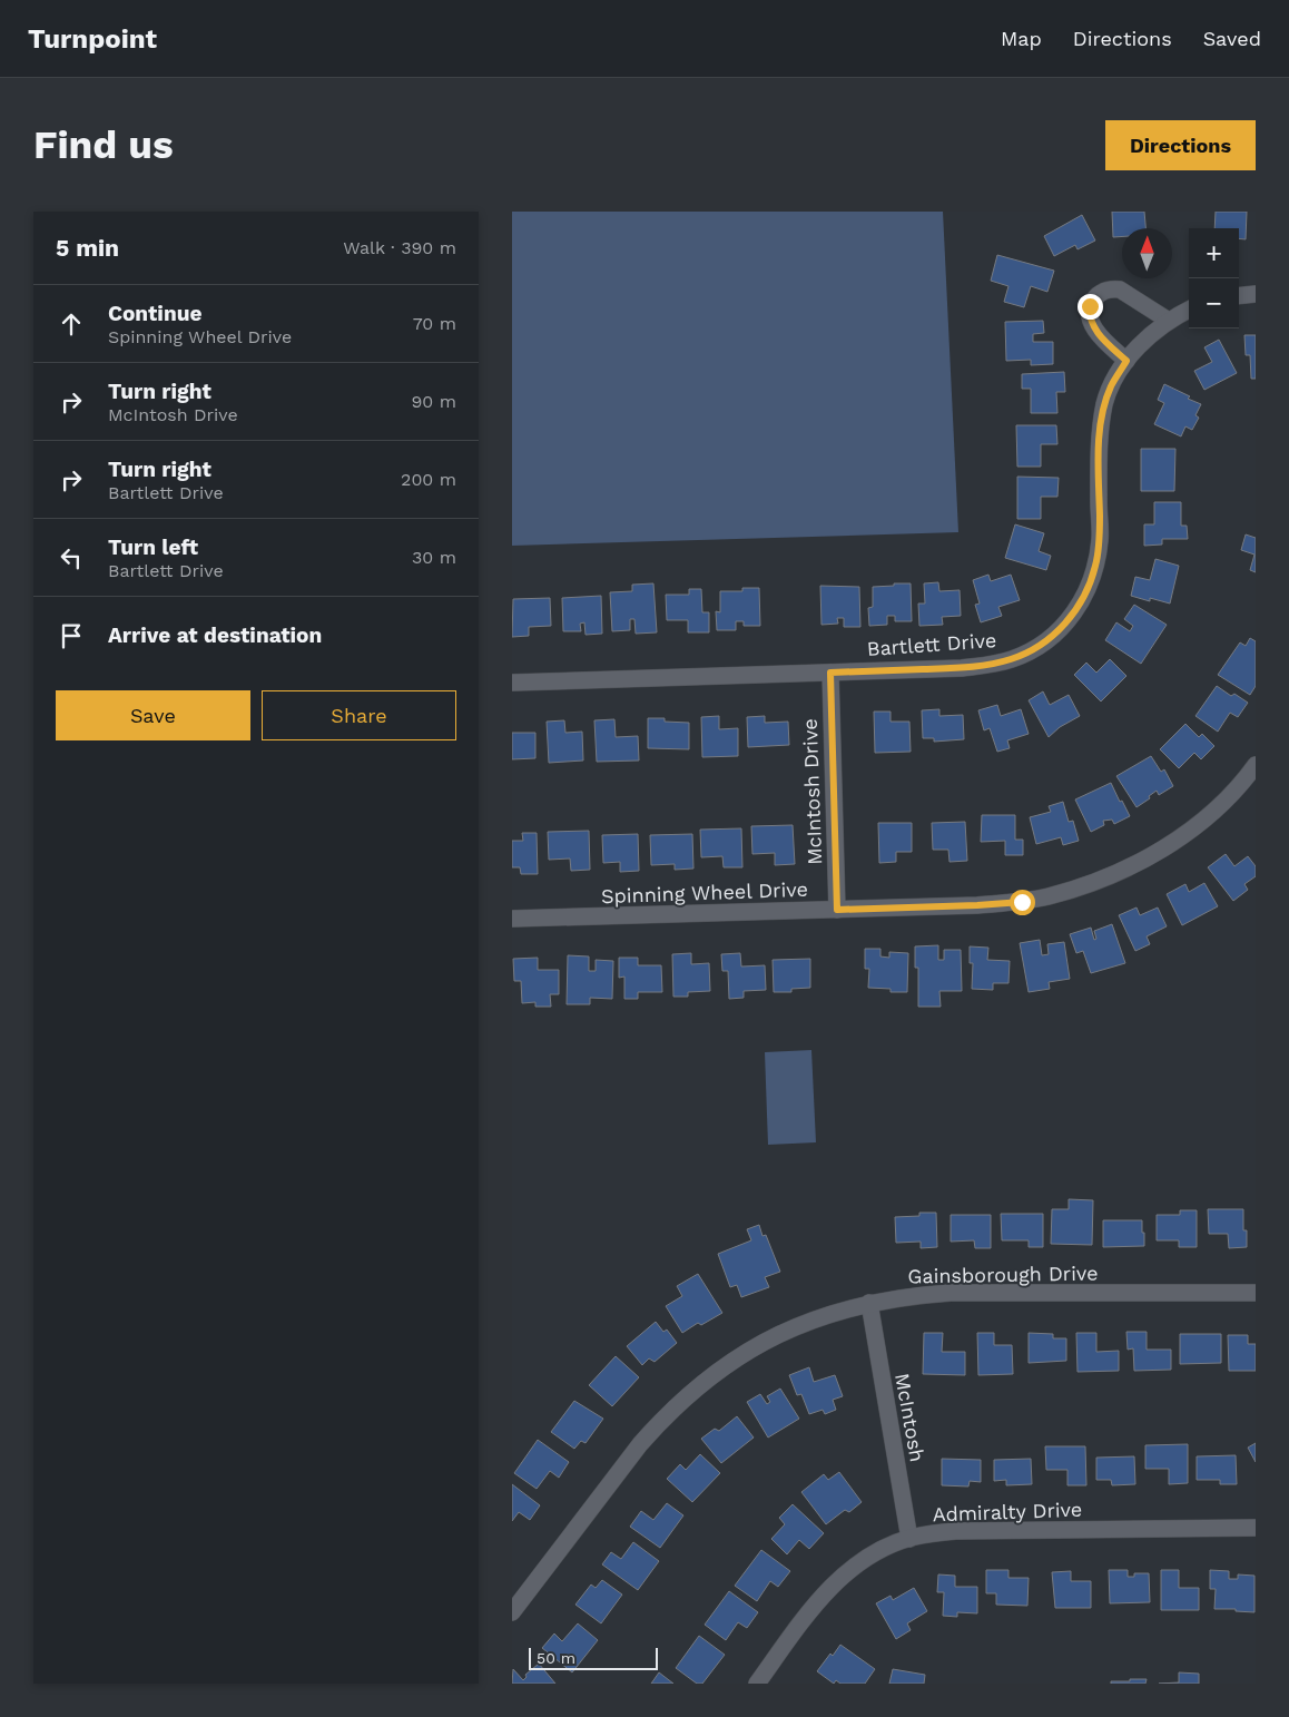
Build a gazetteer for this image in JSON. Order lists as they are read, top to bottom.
{
  "streets": {
    "street": [
      "Bartlett Drive",
      "McIntosh Drive",
      "Spinning Wheel Drive",
      "Gainsborough Drive",
      "McIntosh",
      "Admiralty Drive"
    ]
  },
  "crossings": [
    ["Bartlett Drive", "McIntosh Drive"],
    ["McIntosh Drive", "Spinning Wheel Drive"],
    ["Gainsborough Drive", "McIntosh"],
    ["McIntosh", "Admiralty Drive"]
  ],
  "scale_bar": "50 m",
  "north": "top",
  "page": {
    "header": "Turnpoint",
    "nav": ["Map", "Directions", "Saved"],
    "buttons": [
      "Directions",
      ["Save", "Share"]
    ],
    "title": "Find us",
    "heading": ["5 min", "Walk · 390 m"],
    "map_buttons": ["+", "−"],
    "list": [
      ["Continue", "Spinning Wheel Drive", "70 m"],
      ["Turn right", "McIntosh Drive", "90 m"],
      ["Turn right", "Bartlett Drive", "200 m"],
      ["Turn left", "Bartlett Drive", "30 m"],
      "Arrive at destination"
    ],
    "scale": "50 m"
  }
}
